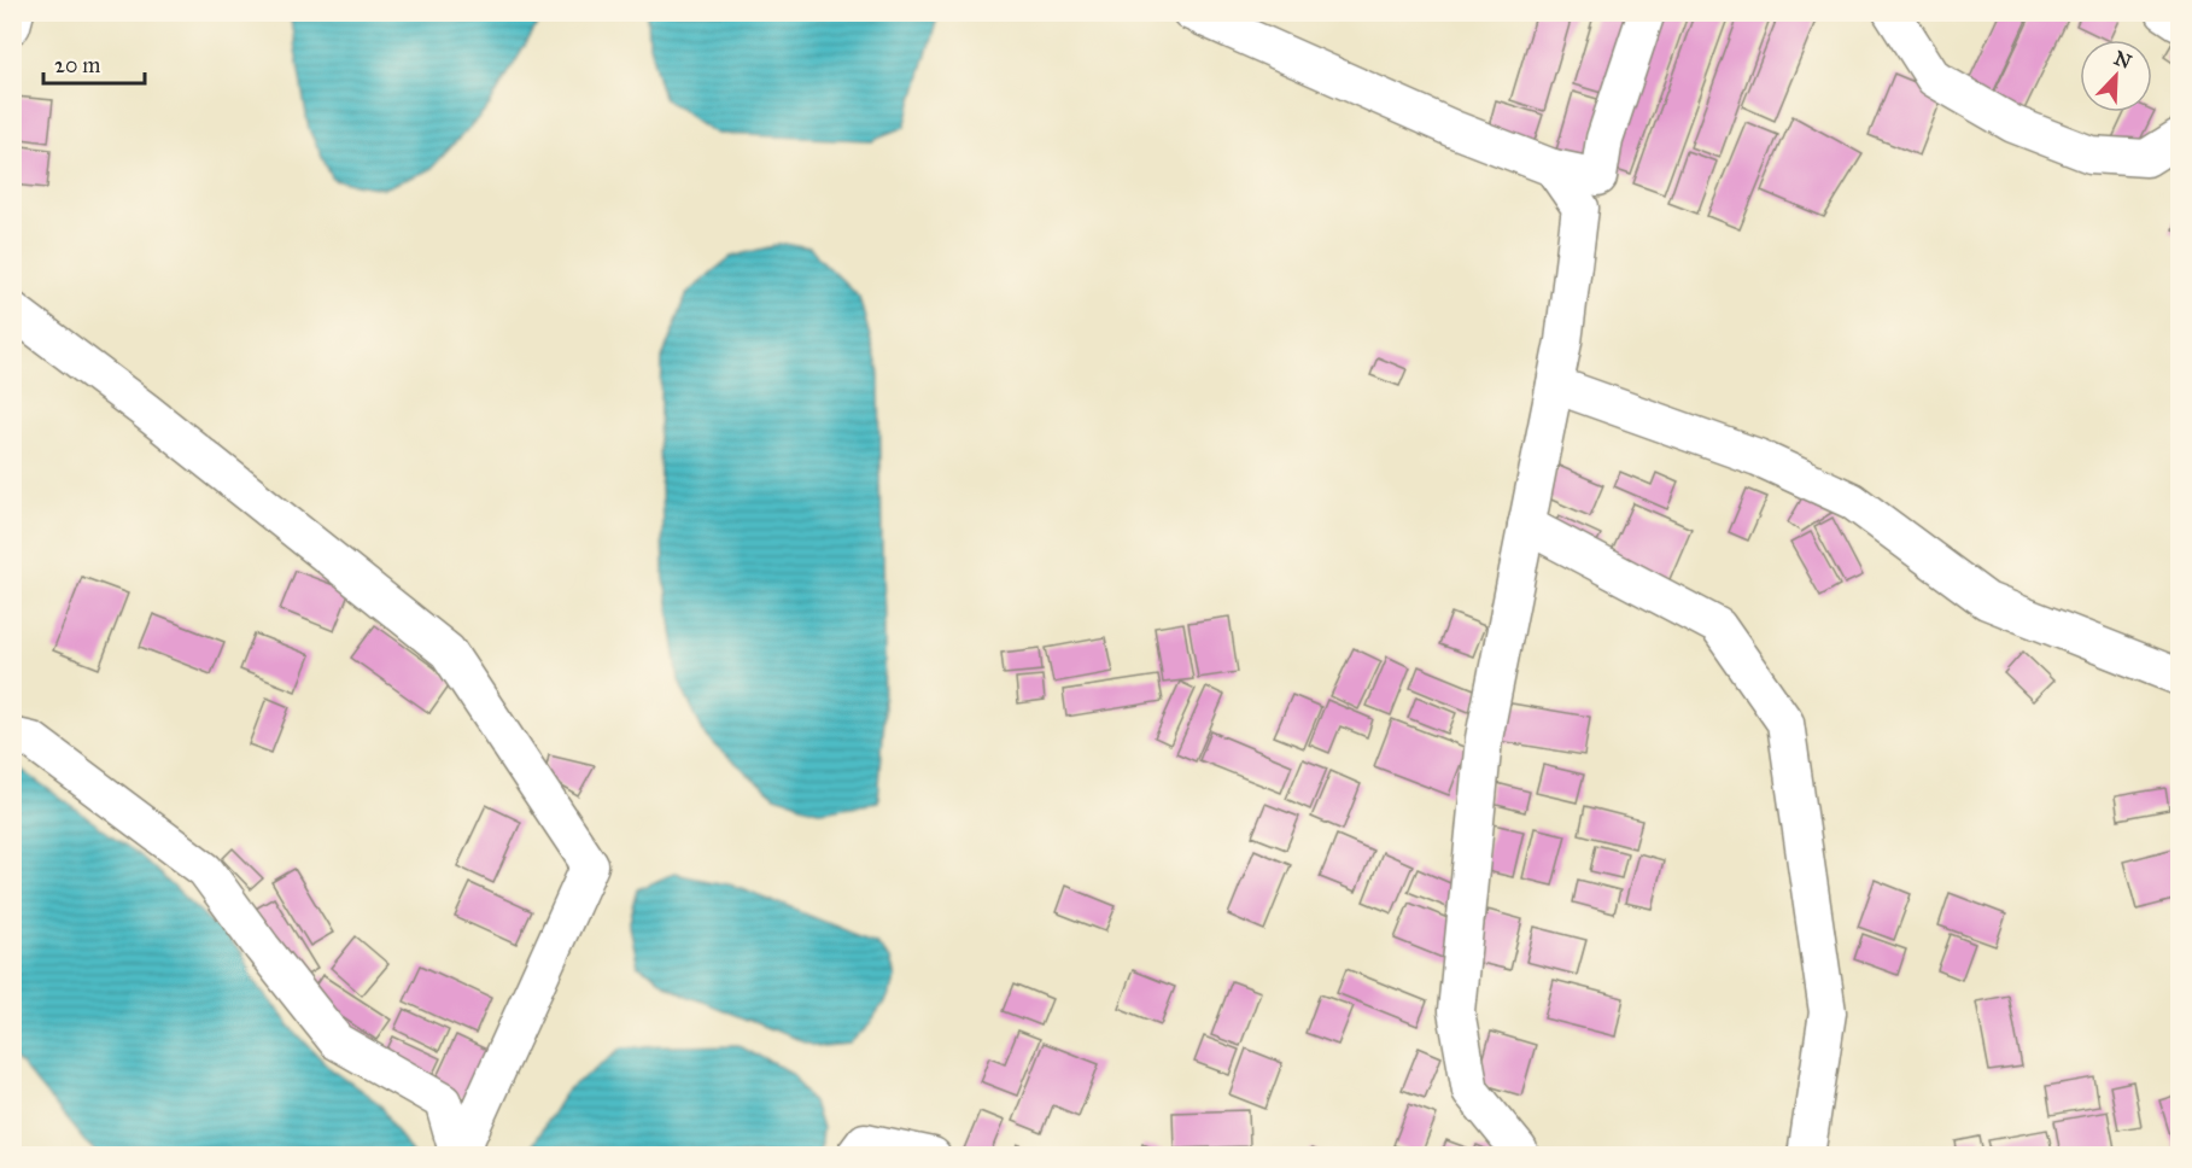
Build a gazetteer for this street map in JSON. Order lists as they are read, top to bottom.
{
  "scale_bar": "20 m",
  "north": "top right"
}
